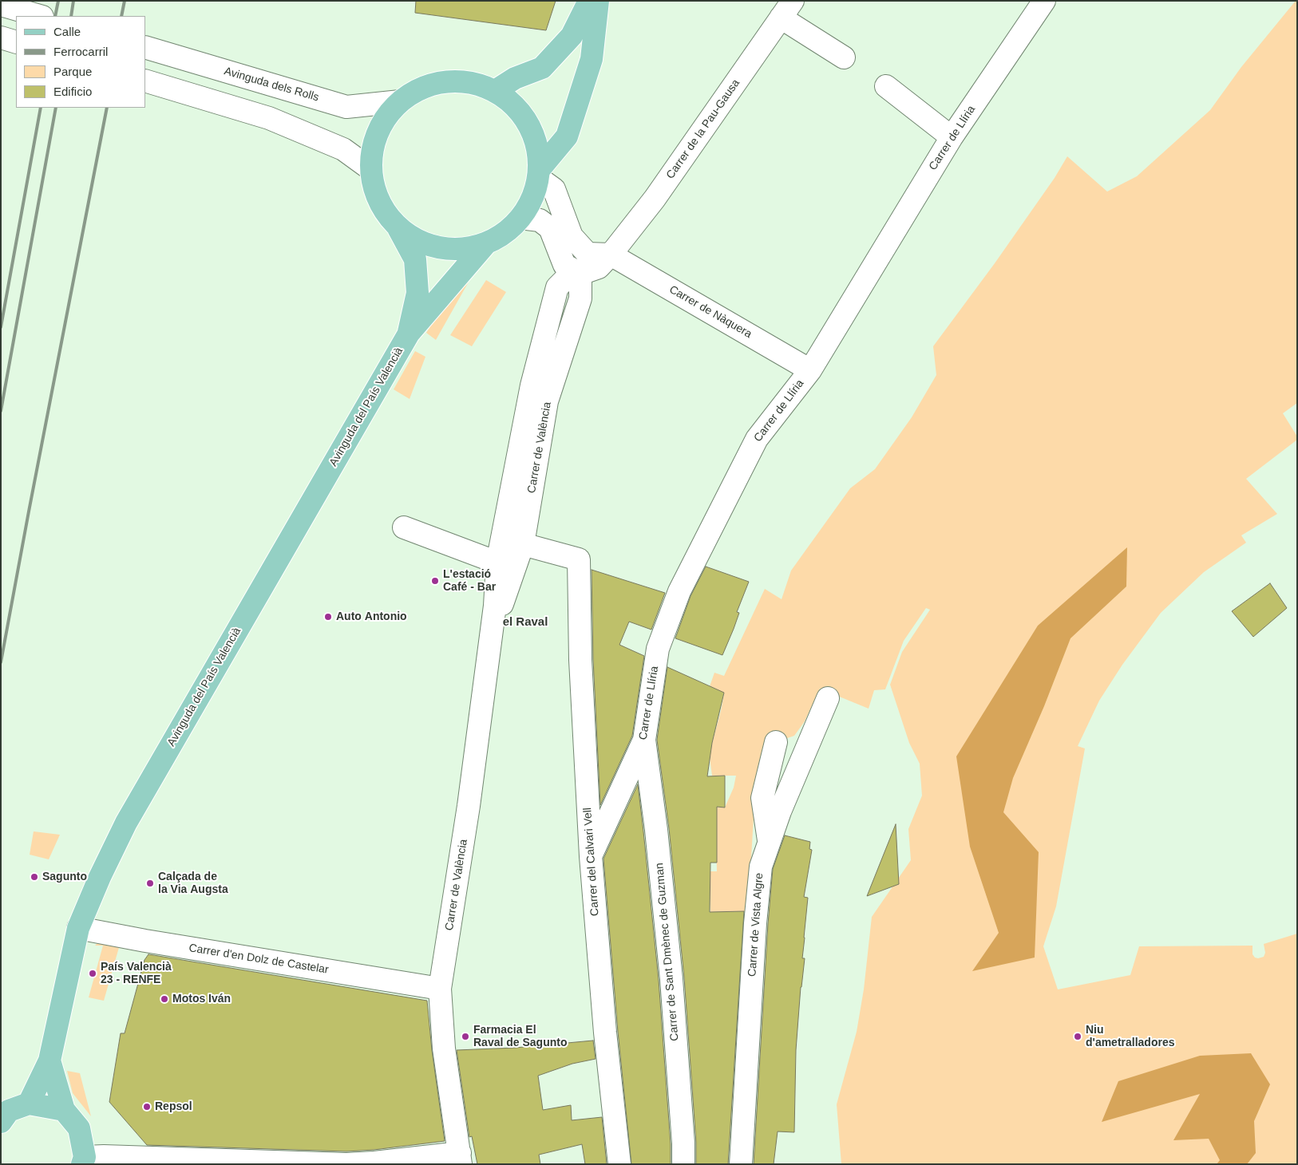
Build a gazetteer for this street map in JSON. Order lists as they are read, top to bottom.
{
  "streets": {
    "main road": ["Avinguda del País Valencià"],
    "street": [
      "Avinguda dels Rolls",
      "Carrer de la Pau-Gausa",
      "Carrer de Llíria",
      "Carrer de Nàquera",
      "Carrer de València",
      "Carrer del Calvari Vell",
      "Carrer de Vista Algre",
      "Carrer de Sant Dmènec de Guzman",
      "Carrer d'en Dolz de Castelar"
    ]
  },
  "crossings": [
    ["Carrer de la Pau-Gausa", "Carrer de Nàquera"],
    ["Carrer de Llíria", "Carrer de Nàquera"],
    ["Carrer de Llíria", "Carrer del Calvari Vell"],
    ["Carrer de Llíria", "Carrer de Sant Dmènec de Guzman"],
    ["Avinguda del País Valencià", "Carrer d'en Dolz de Castelar"],
    ["Carrer de València", "Carrer del Calvari Vell"],
    ["Carrer de València", "Carrer d'en Dolz de Castelar"]
  ],
  "districts": ["el Raval"],
  "places": [
    "L'estació Café - Bar",
    "Auto Antonio",
    "Sagunto",
    "Calçada de la Via Augsta",
    "País Valencià 23 - RENFE",
    "Motos Iván",
    "Farmacia El Raval de Sagunto",
    "Niu d'ametralladores",
    "Repsol"
  ],
  "legend": [
    "Calle",
    "Ferrocarril",
    "Parque",
    "Edificio"
  ]
}
